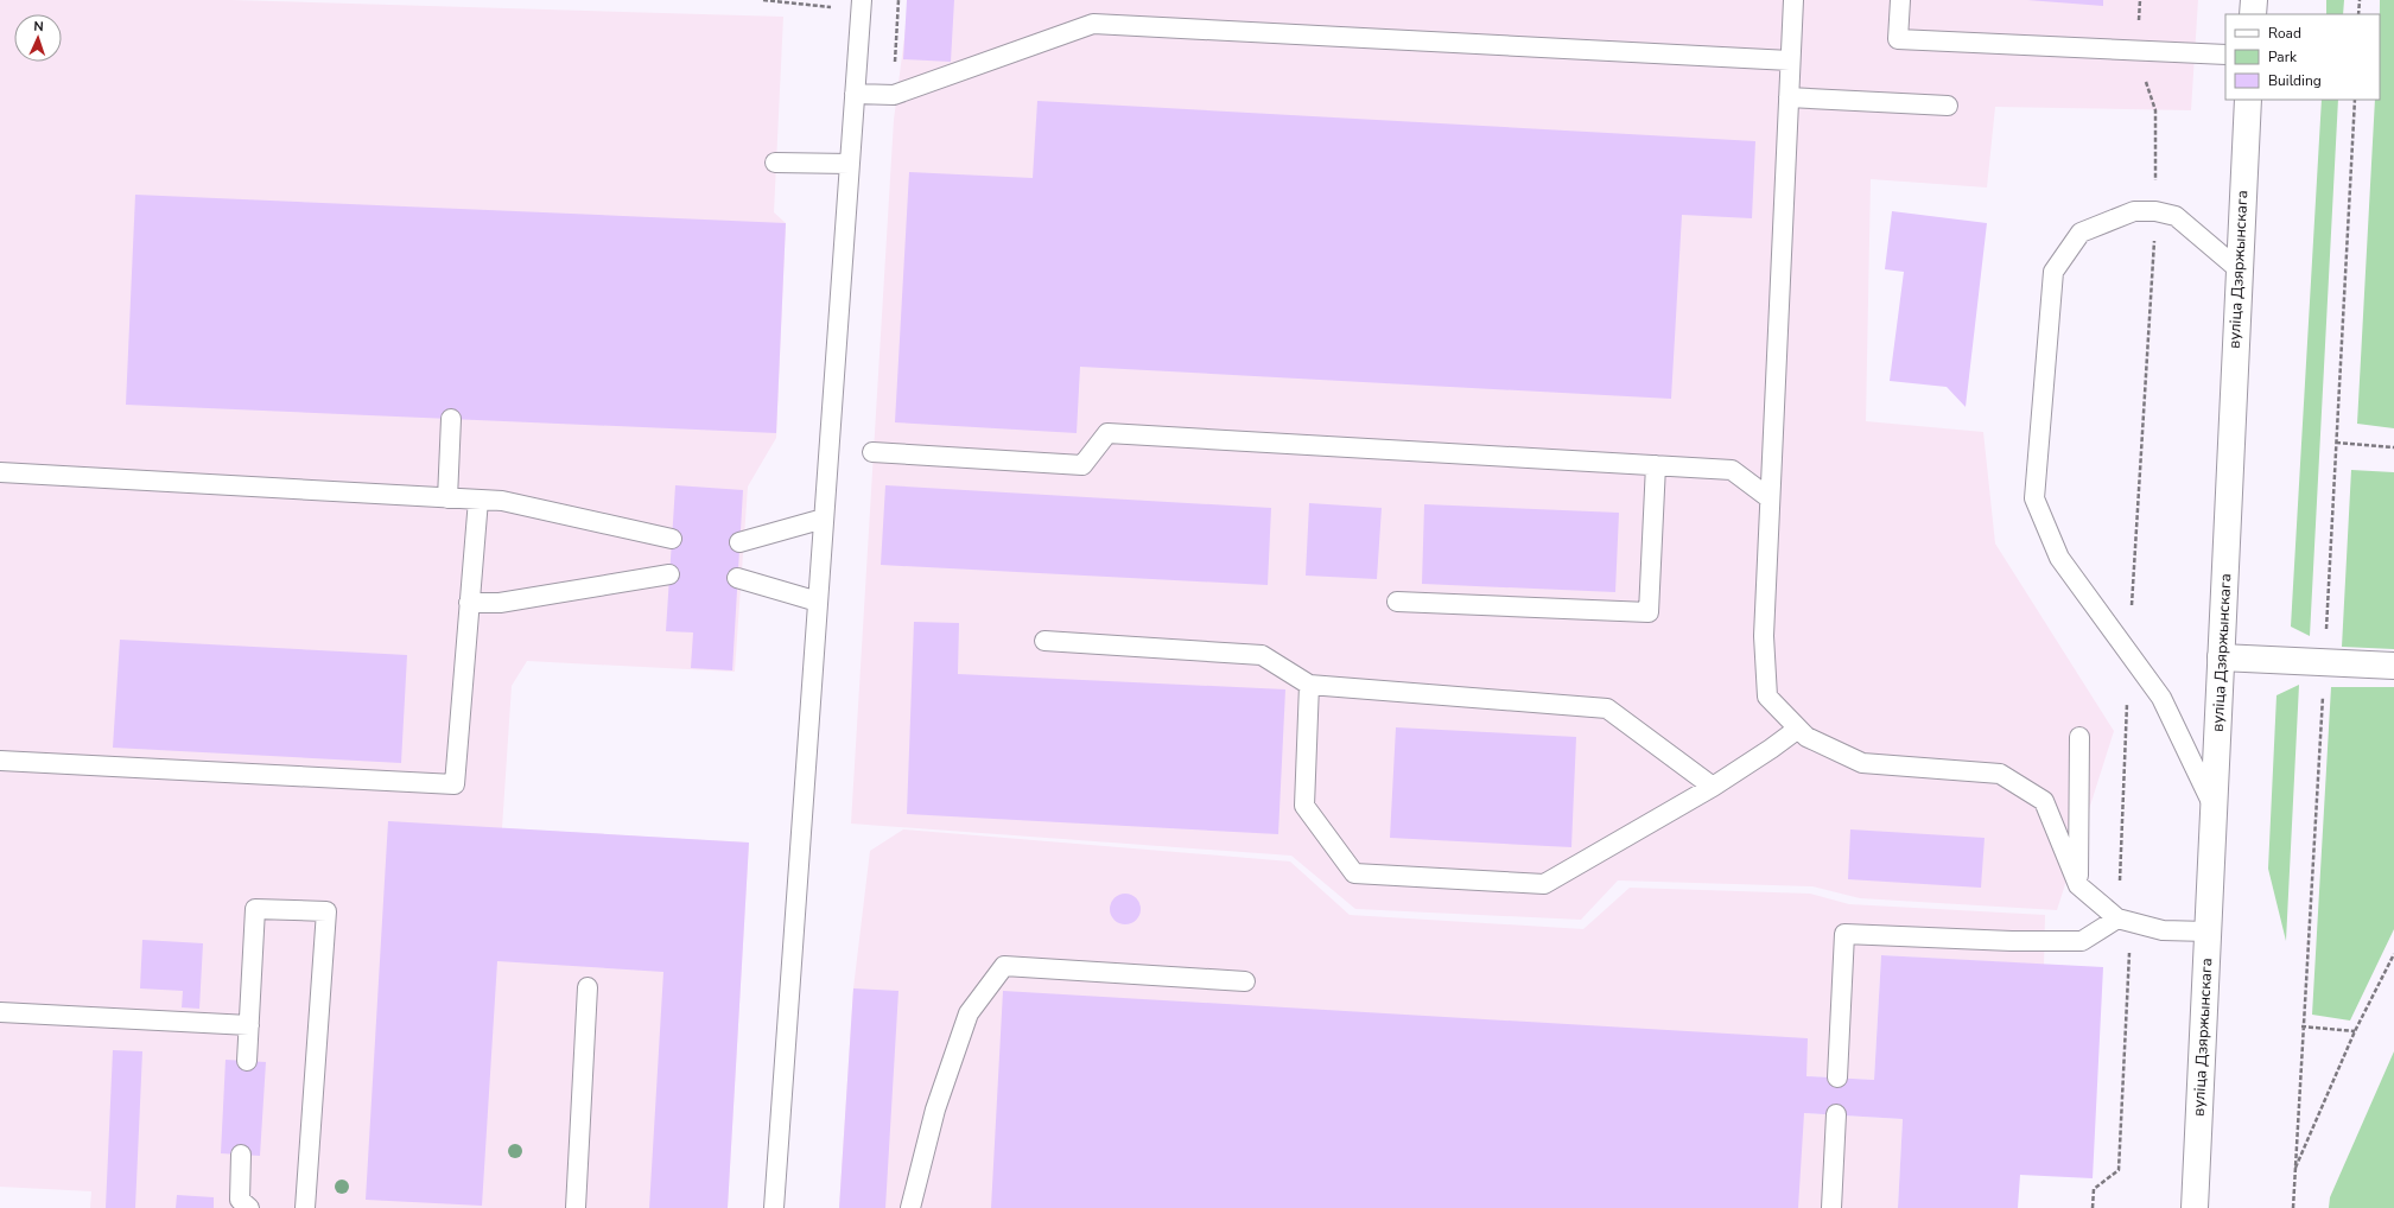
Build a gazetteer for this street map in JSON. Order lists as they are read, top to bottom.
{
  "streets": {
    "main road": ["вуліца Дзяржынскага"]
  },
  "legend": ["Road", "Park", "Building"],
  "north": "top"
}
